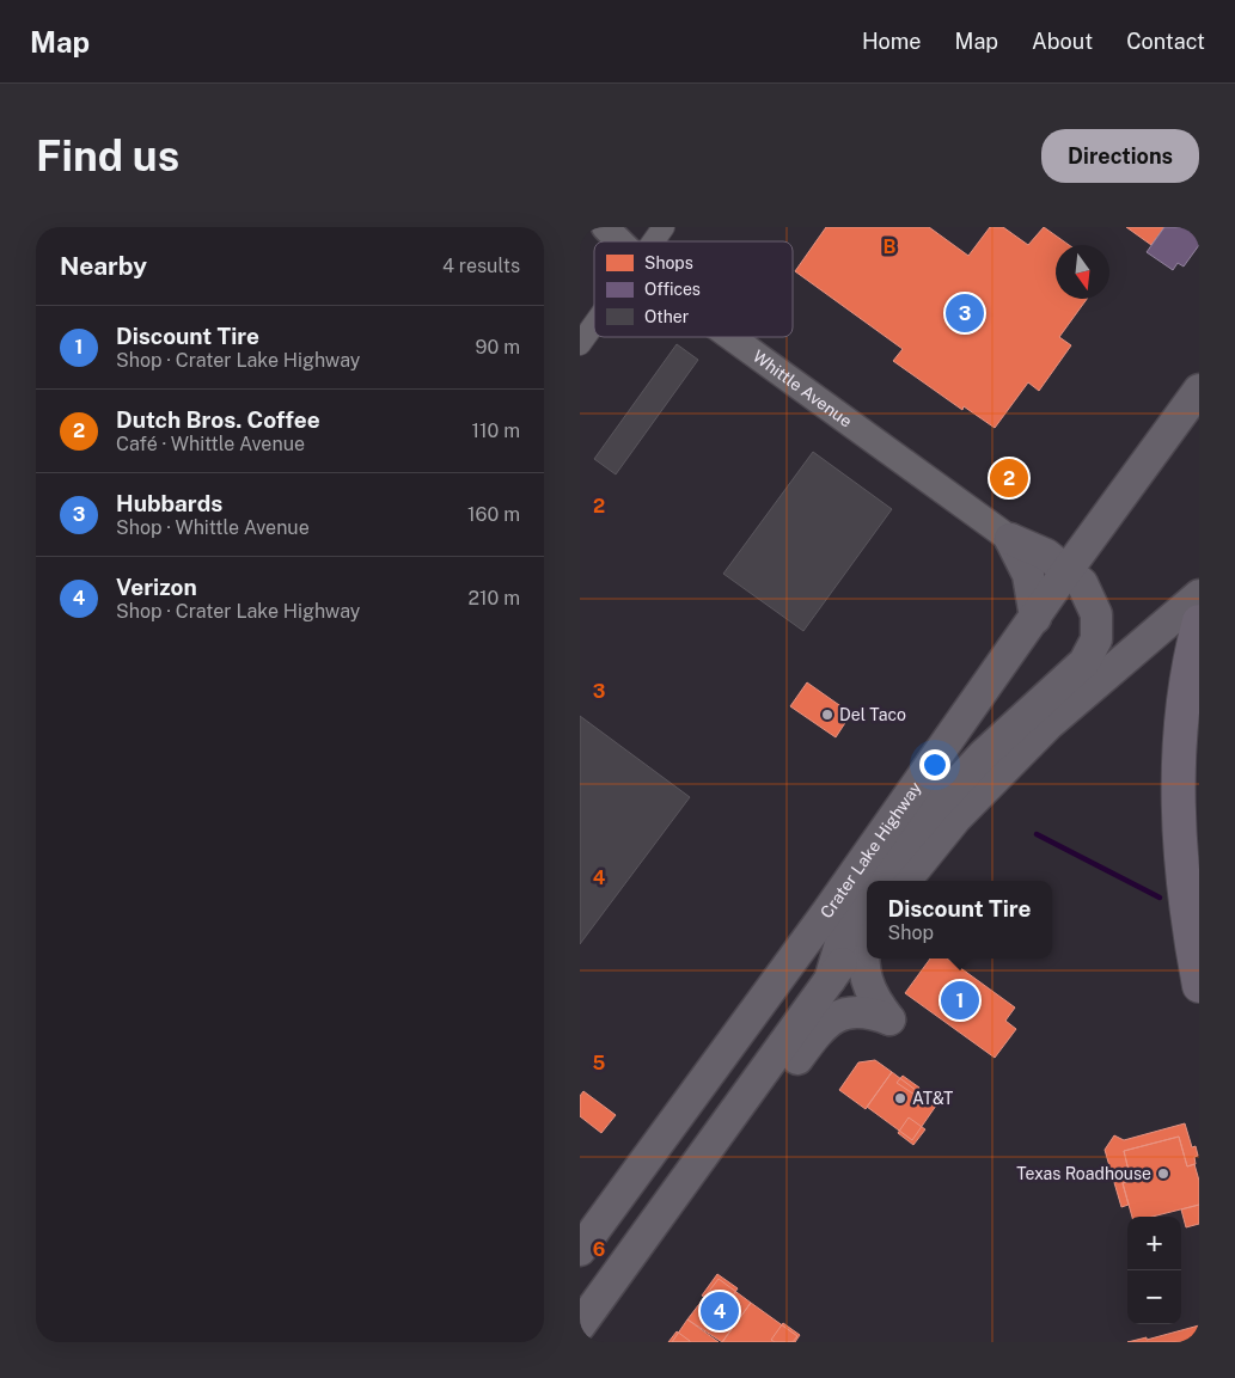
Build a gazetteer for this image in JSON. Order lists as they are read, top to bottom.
{
  "streets": {
    "main road": ["Crater Lake Highway"],
    "street": ["Whittle Avenue"]
  },
  "places": ["Del Taco", "AT&T", "Texas Roadhouse"],
  "legend": ["Shops", "Offices", "Other"],
  "north": "bottom",
  "page": {
    "header": "Map",
    "nav": [
      "Home",
      "Map",
      "About",
      "Contact"
    ],
    "buttons": "Directions",
    "title": "Find us",
    "heading": ["Nearby", "4 results"],
    "pins": [
      "3",
      "2",
      "1",
      "4"
    ],
    "list": [
      {
        "mark": "1",
        "name": "Discount Tire",
        "note": "Shop · Crater Lake Highway",
        "value": "90 m"
      },
      {
        "mark": "2",
        "name": "Dutch Bros. Coffee",
        "note": "Café · Whittle Avenue",
        "value": "110 m"
      },
      {
        "mark": "3",
        "name": "Hubbards",
        "note": "Shop · Whittle Avenue",
        "value": "160 m"
      },
      {
        "mark": "4",
        "name": "Verizon",
        "note": "Shop · Crater Lake Highway",
        "value": "210 m"
      }
    ],
    "popup": ["Discount Tire", "Shop"],
    "map_buttons": ["+", "−"]
  },
  "grid": {
    "columns": ["B"],
    "rows": [
      "2",
      "3",
      "4",
      "5",
      "6"
    ]
  }
}
